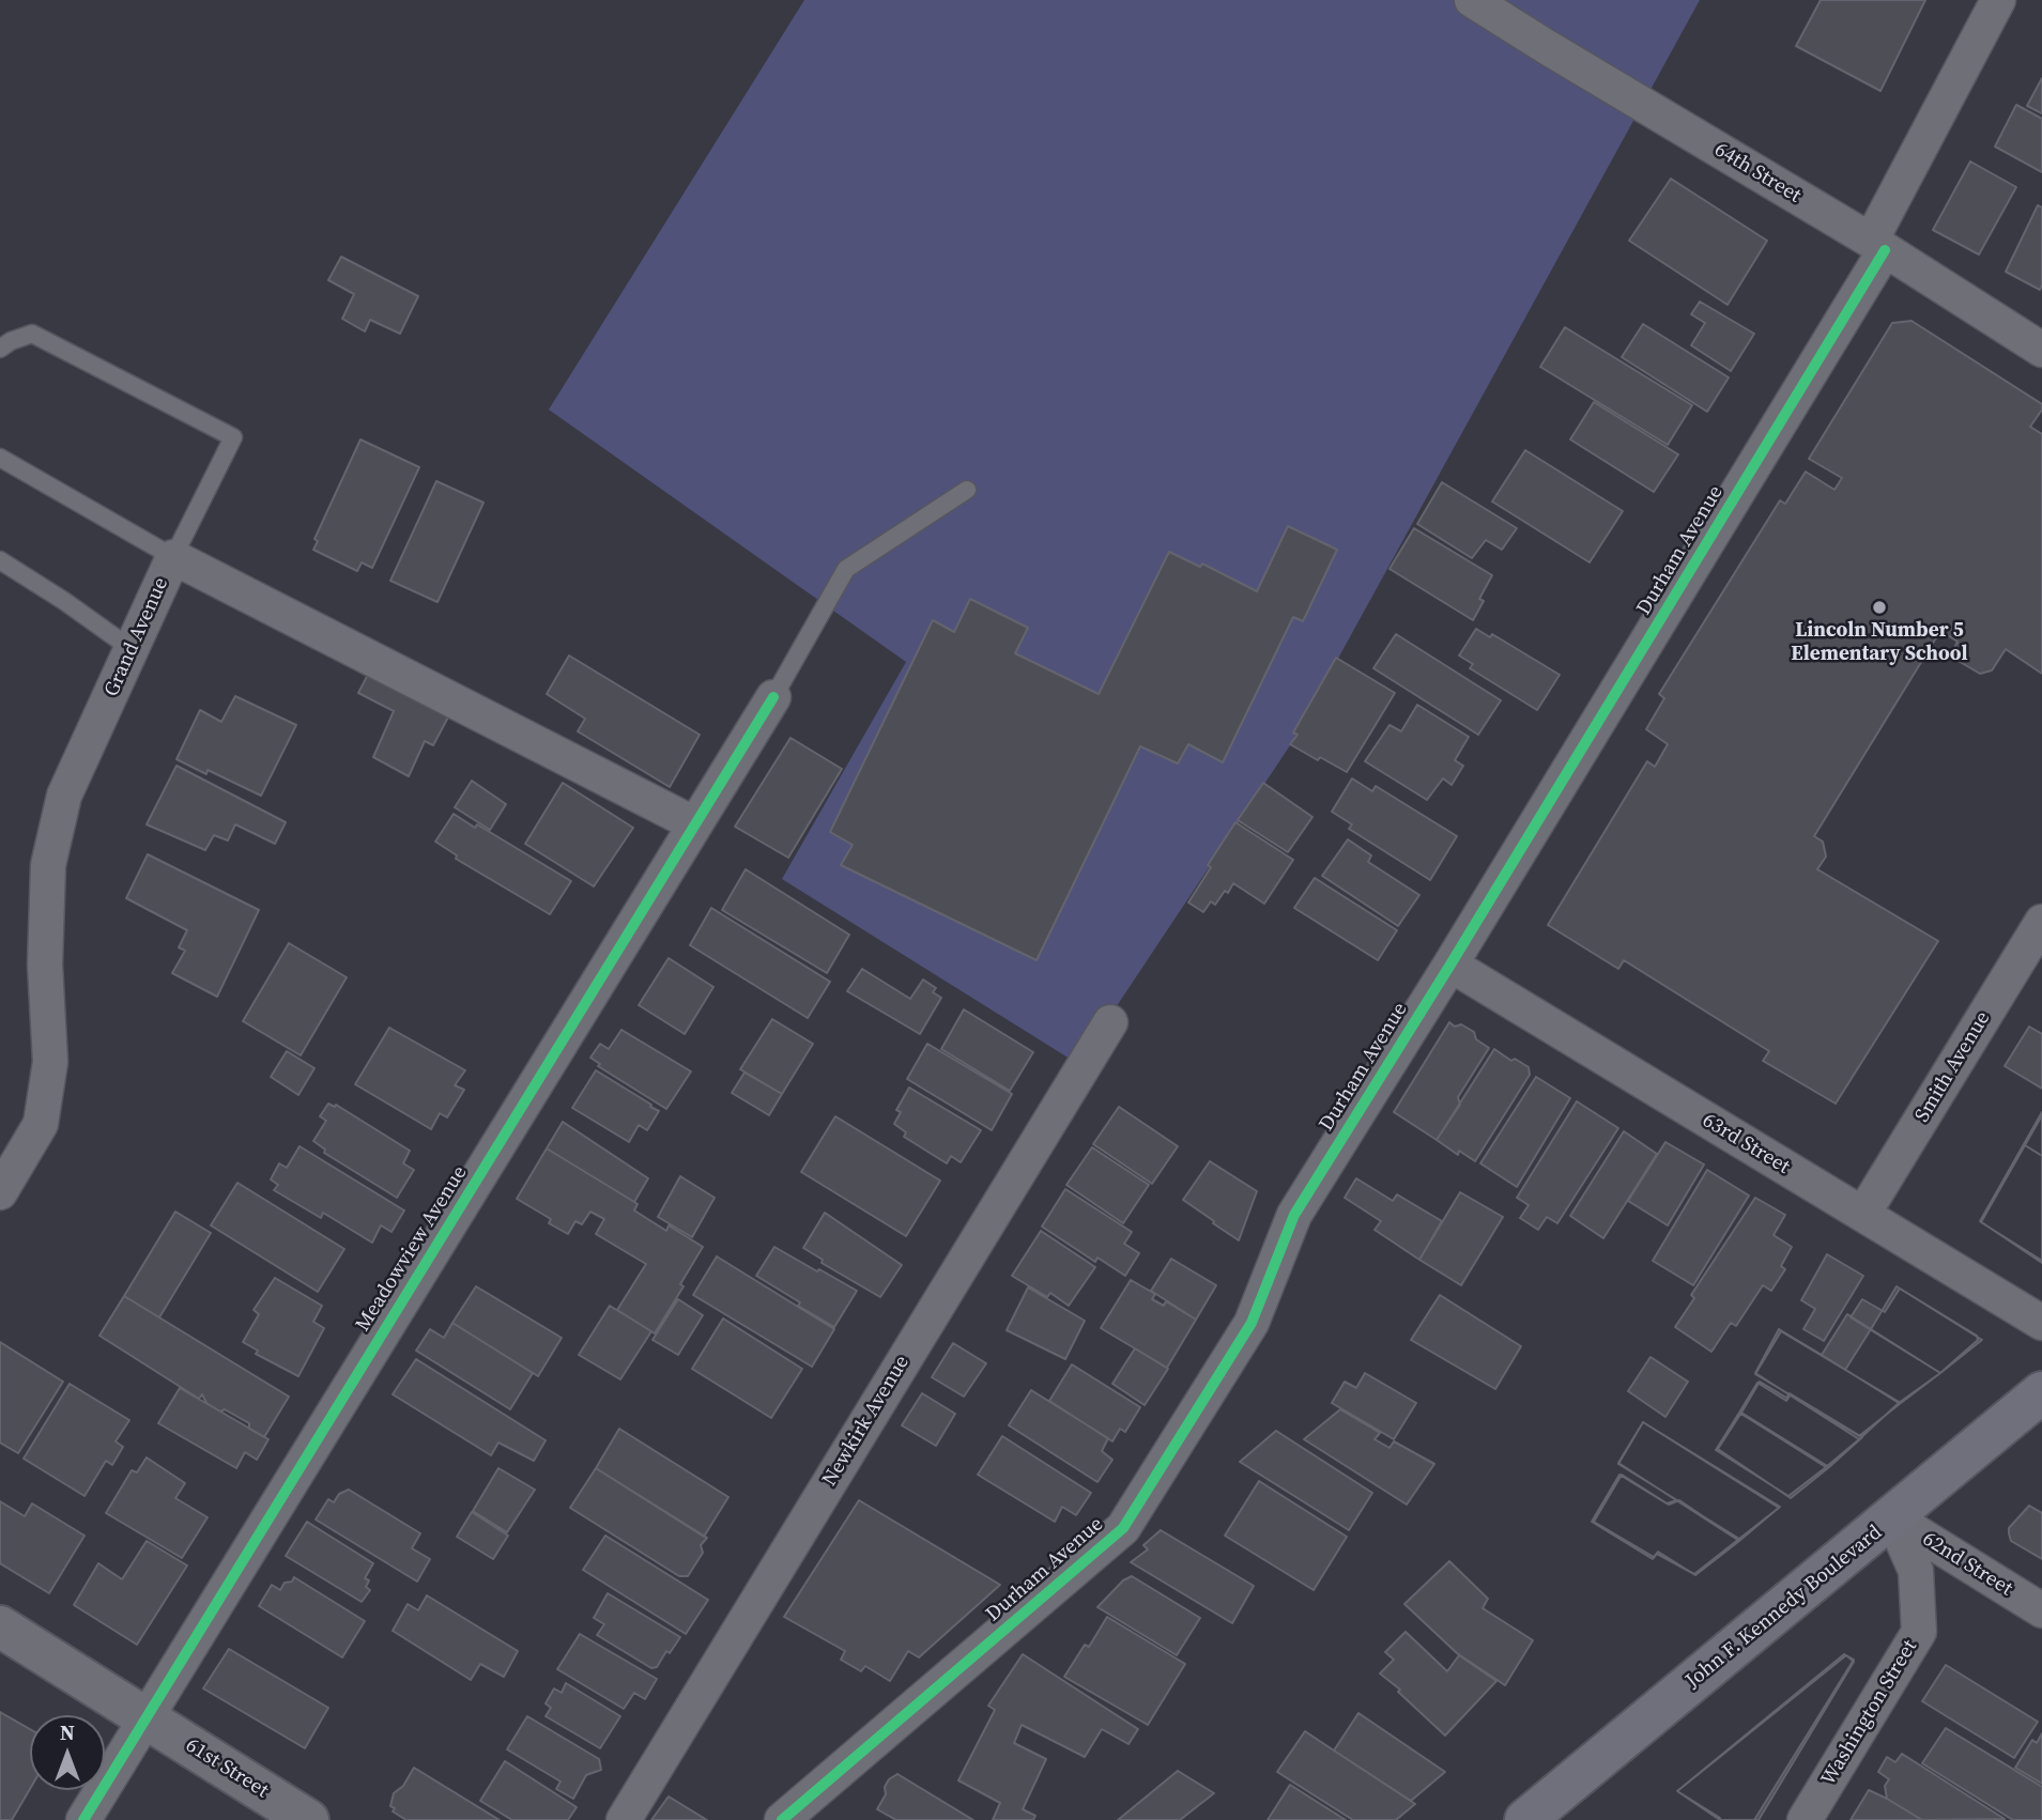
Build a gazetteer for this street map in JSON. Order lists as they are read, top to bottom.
{
  "streets": {
    "main road": ["John F. Kennedy Boulevard"],
    "street": [
      "64th Street",
      "Durham Avenue",
      "Grand Avenue",
      "Smith Avenue",
      "63rd Street",
      "Meadowview Avenue",
      "Newkirk Avenue",
      "62nd Street",
      "Washington Street",
      "61st Street"
    ]
  },
  "crossings": [
    ["64th Street", "Durham Avenue"],
    ["Durham Avenue", "63rd Street"],
    ["Grand Avenue", "Meadowview Avenue"],
    ["Smith Avenue", "63rd Street"],
    ["Meadowview Avenue", "61st Street"],
    ["62nd Street", "John F. Kennedy Boulevard"],
    ["62nd Street", "Washington Street"],
    ["John F. Kennedy Boulevard", "Washington Street"]
  ],
  "places": ["Lincoln Number 5 Elementary School"],
  "north": "top"
}
